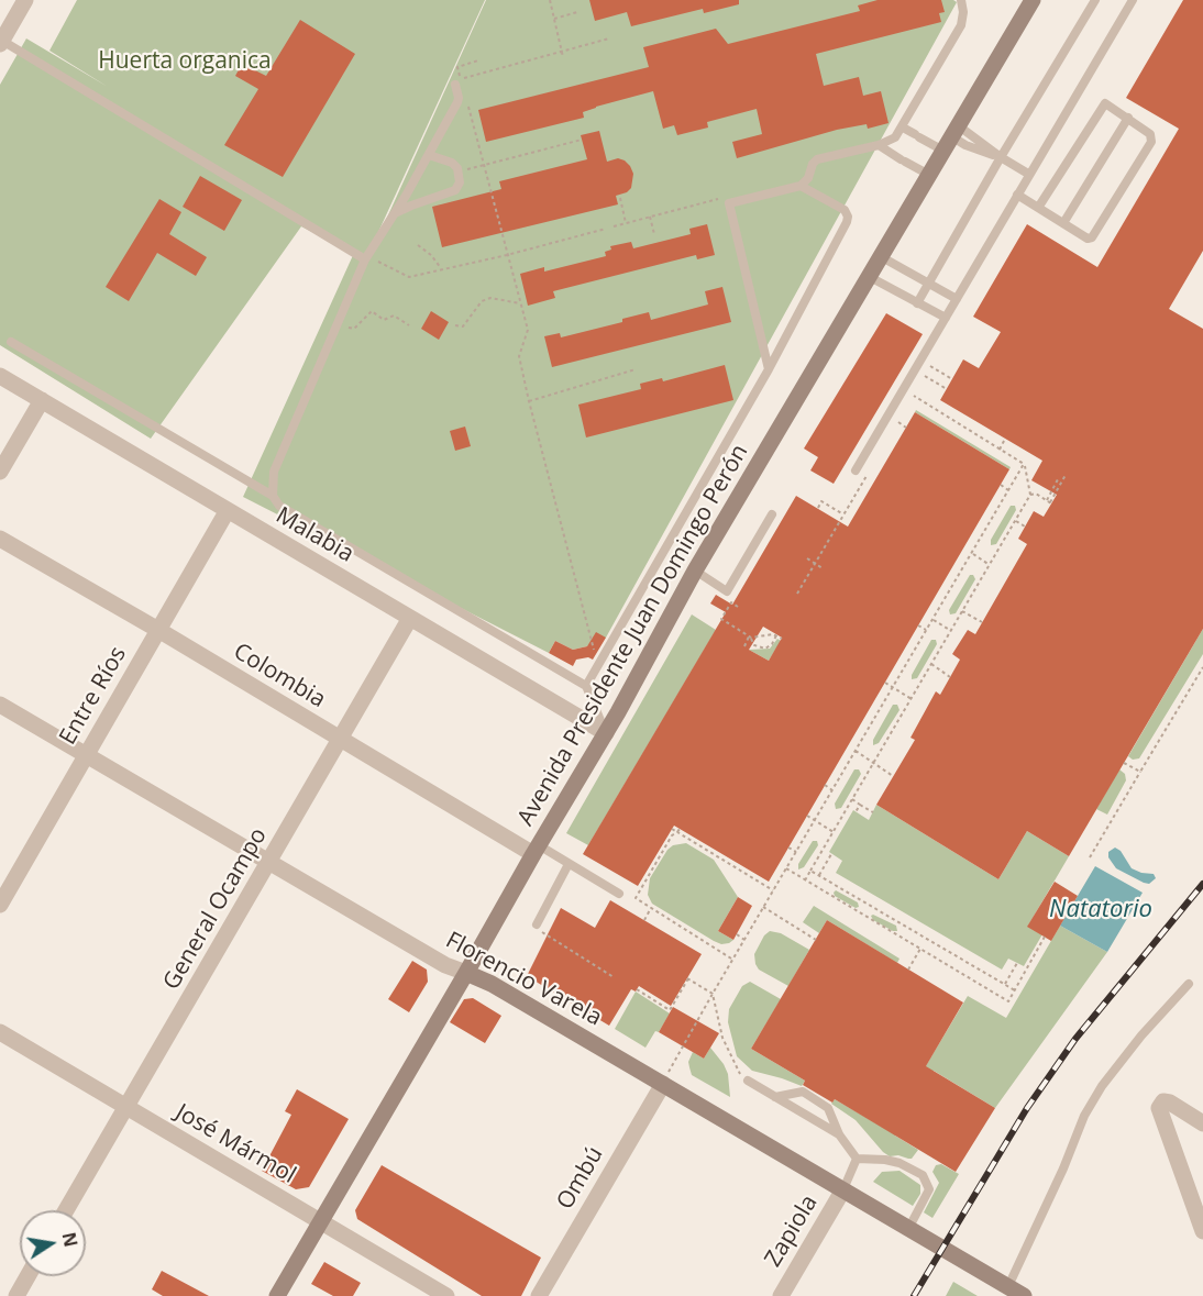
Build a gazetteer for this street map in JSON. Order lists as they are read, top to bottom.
{
  "streets": {
    "main road": ["Avenida Presidente Juan Domingo Perón", "Florencio Varela"],
    "street": [
      "Malabia",
      "Colombia",
      "Entre Ríos",
      "General Ocampo",
      "José Mármol",
      "Ombú",
      "Zapiola"
    ]
  },
  "crossings": [
    ["Malabia", "Avenida Presidente Juan Domingo Perón"],
    ["Malabia", "Entre Ríos"],
    ["Malabia", "General Ocampo"],
    ["Avenida Presidente Juan Domingo Perón", "Colombia"],
    ["Avenida Presidente Juan Domingo Perón", "Florencio Varela"],
    ["Avenida Presidente Juan Domingo Perón", "José Mármol"],
    ["Colombia", "Entre Ríos"],
    ["Colombia", "General Ocampo"],
    ["Entre Ríos", "Florencio Varela"],
    ["General Ocampo", "Florencio Varela"],
    ["General Ocampo", "José Mármol"],
    ["Florencio Varela", "Ombú"],
    ["Florencio Varela", "Zapiola"]
  ],
  "water": ["Natatorio"],
  "parks": ["Huerta organica"],
  "north": "right"
}
